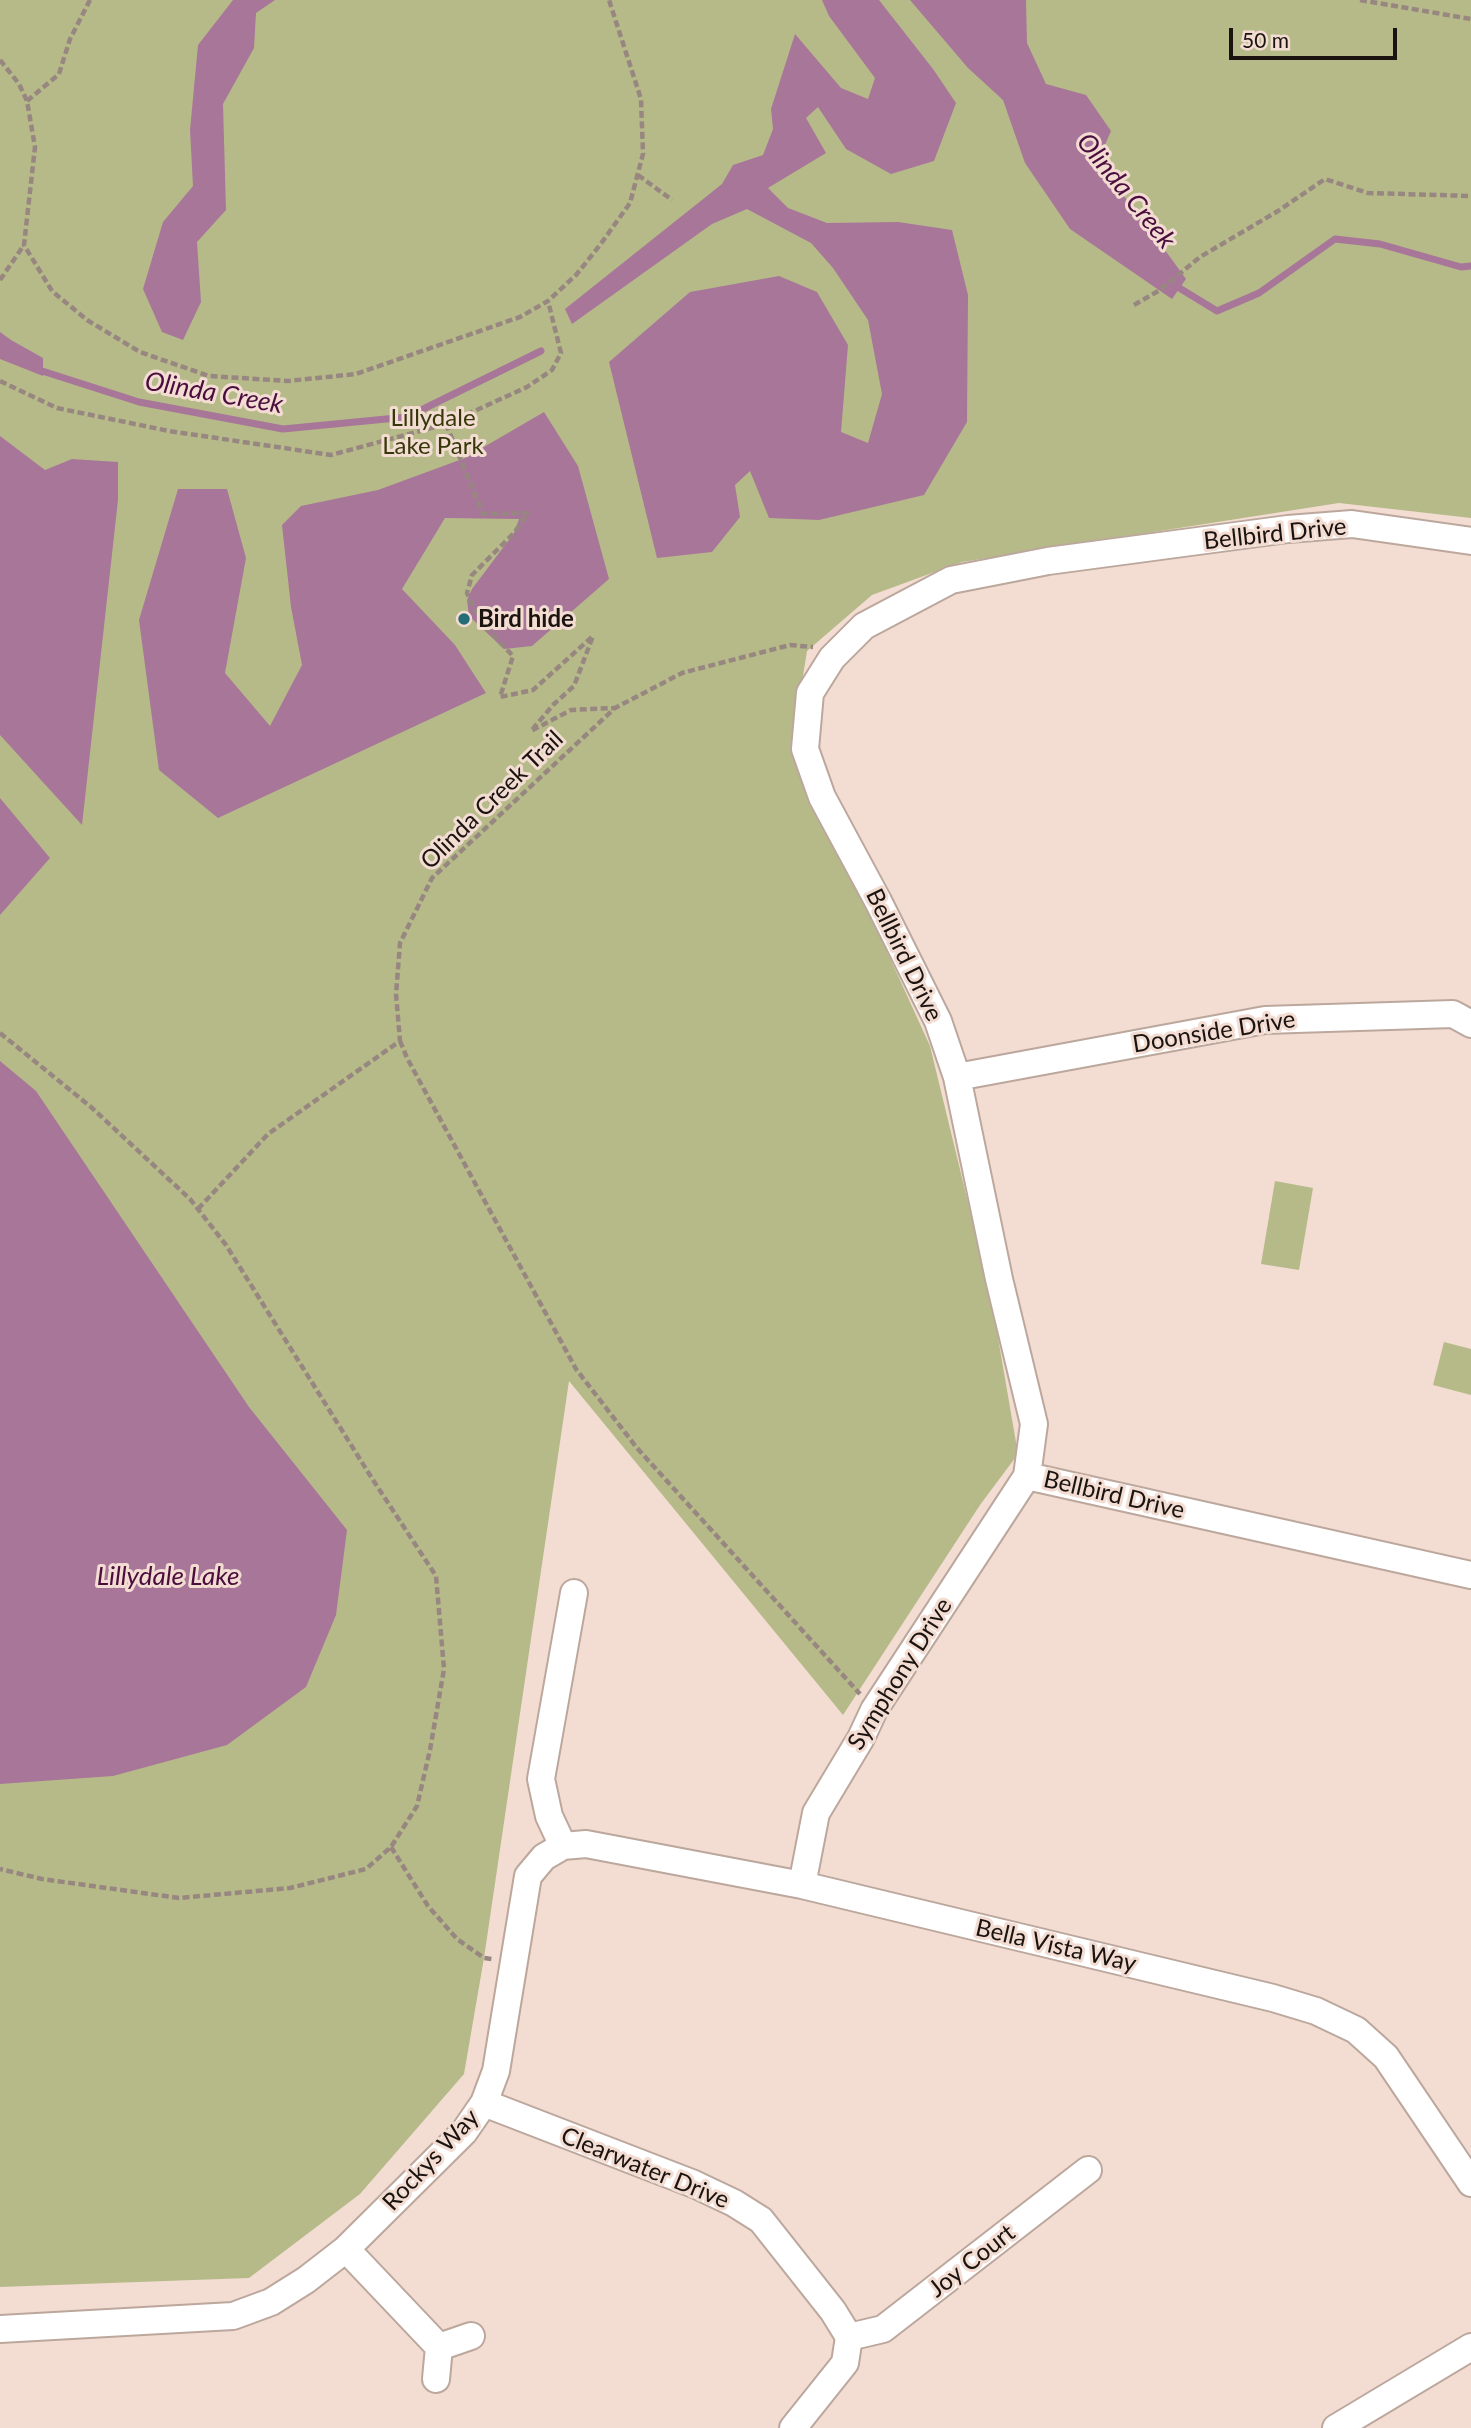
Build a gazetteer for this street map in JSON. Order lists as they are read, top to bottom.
{
  "streets": {
    "street": [
      "Bellbird Drive",
      "Doonside Drive",
      "Symphony Drive",
      "Bella Vista Way",
      "Rockys Way",
      "Clearwater Drive",
      "Joy Court"
    ],
    "path": ["Olinda Creek Trail"]
  },
  "crossings": [
    ["Bellbird Drive", "Doonside Drive"],
    ["Bellbird Drive", "Symphony Drive"],
    ["Symphony Drive", "Bella Vista Way"],
    ["Bella Vista Way", "Rockys Way"],
    ["Rockys Way", "Clearwater Drive"],
    ["Clearwater Drive", "Joy Court"]
  ],
  "water": ["Olinda Creek", "Lillydale Lake"],
  "parks": ["Lillydale Lake Park"],
  "places": ["Bird hide"],
  "scale_bar": "50 m"
}
